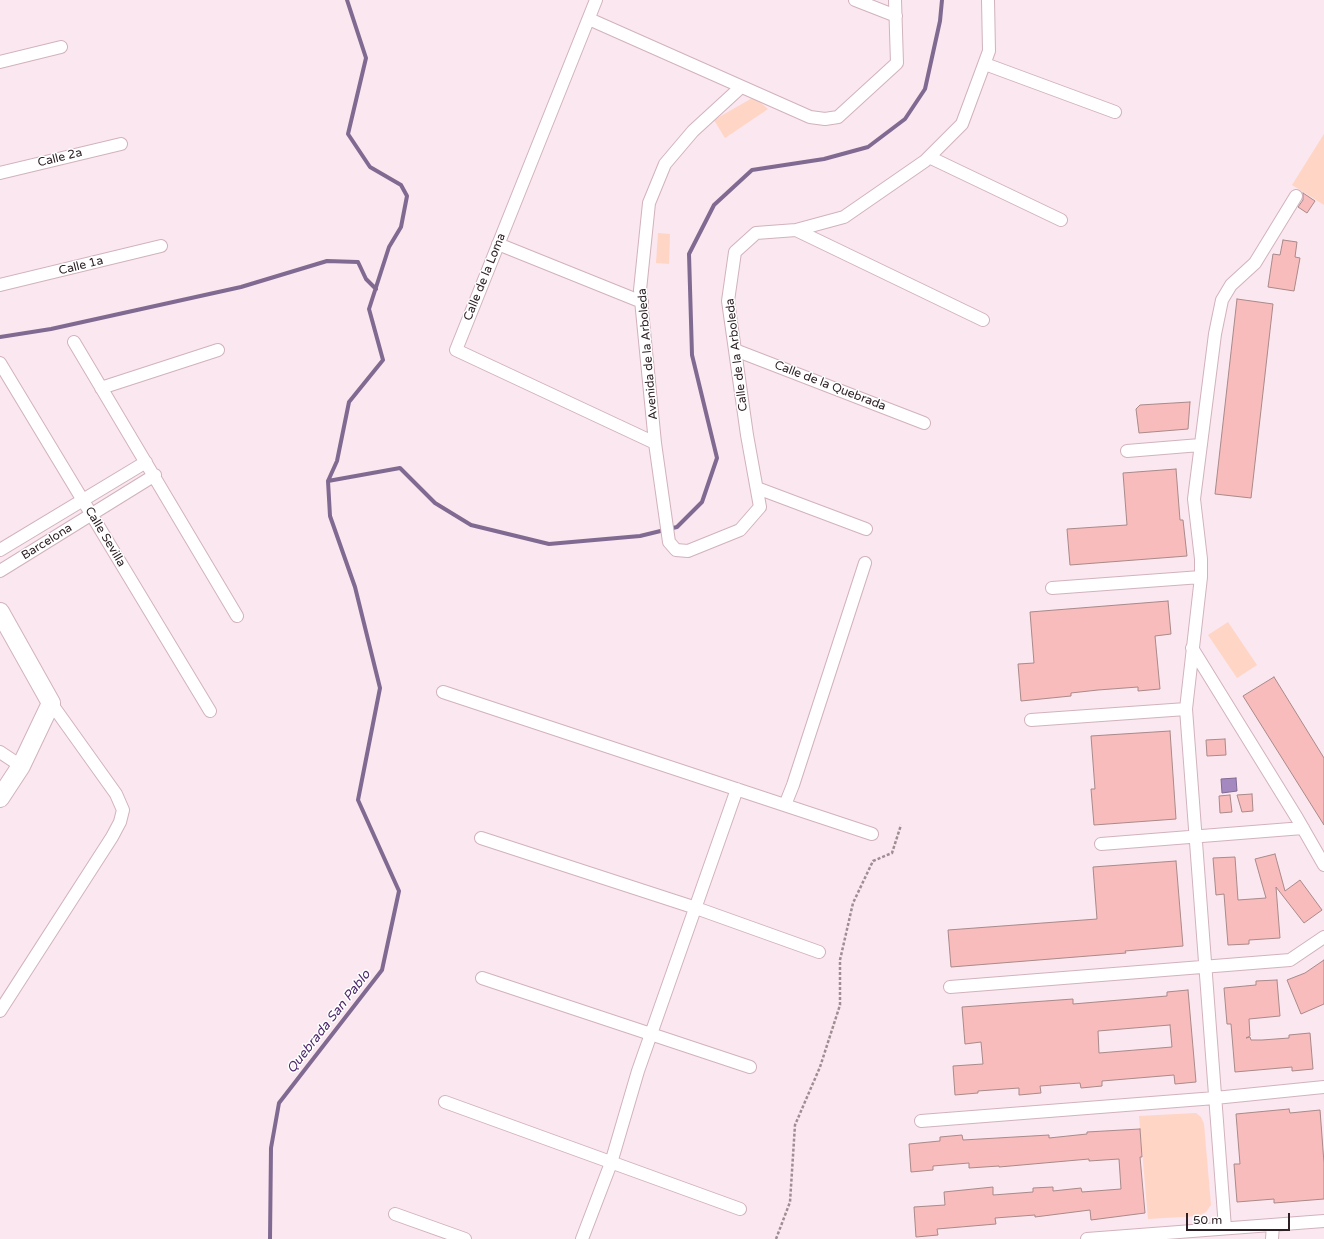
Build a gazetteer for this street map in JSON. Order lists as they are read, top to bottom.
{
  "streets": {
    "street": [
      "Calle 2a",
      "Calle 1a",
      "Calle de la Loma",
      "Avenida de la Arboleda",
      "Calle de la Arboleda",
      "Calle de la Quebrada",
      "Calle Sevilla",
      "Barcelona"
    ]
  },
  "crossings": [
    ["Calle de la Loma", "Avenida de la Arboleda"],
    ["Avenida de la Arboleda", "Calle de la Arboleda"],
    ["Calle de la Arboleda", "Calle de la Quebrada"],
    ["Calle Sevilla", "Barcelona"]
  ],
  "water": ["Quebrada San Pablo"],
  "scale_bar": "50 m"
}
